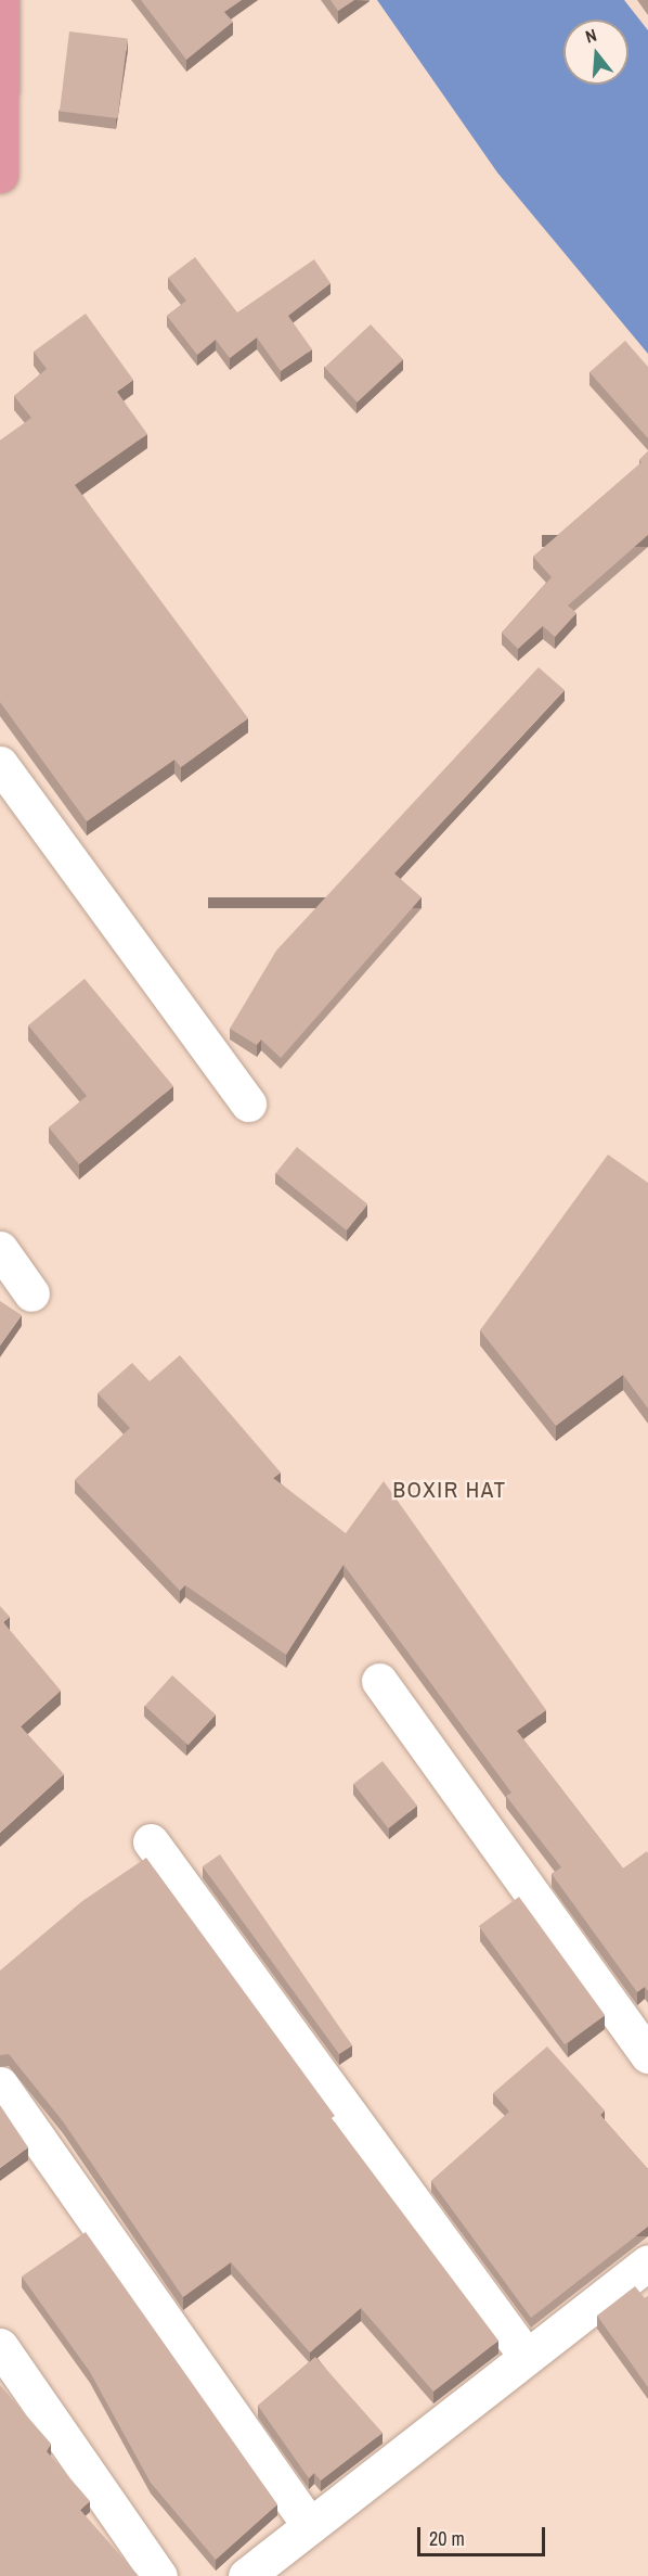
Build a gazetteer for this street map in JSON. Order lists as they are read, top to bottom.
{
  "districts": ["BOXIR HAT"],
  "scale_bar": "20 m",
  "north": "top"
}
